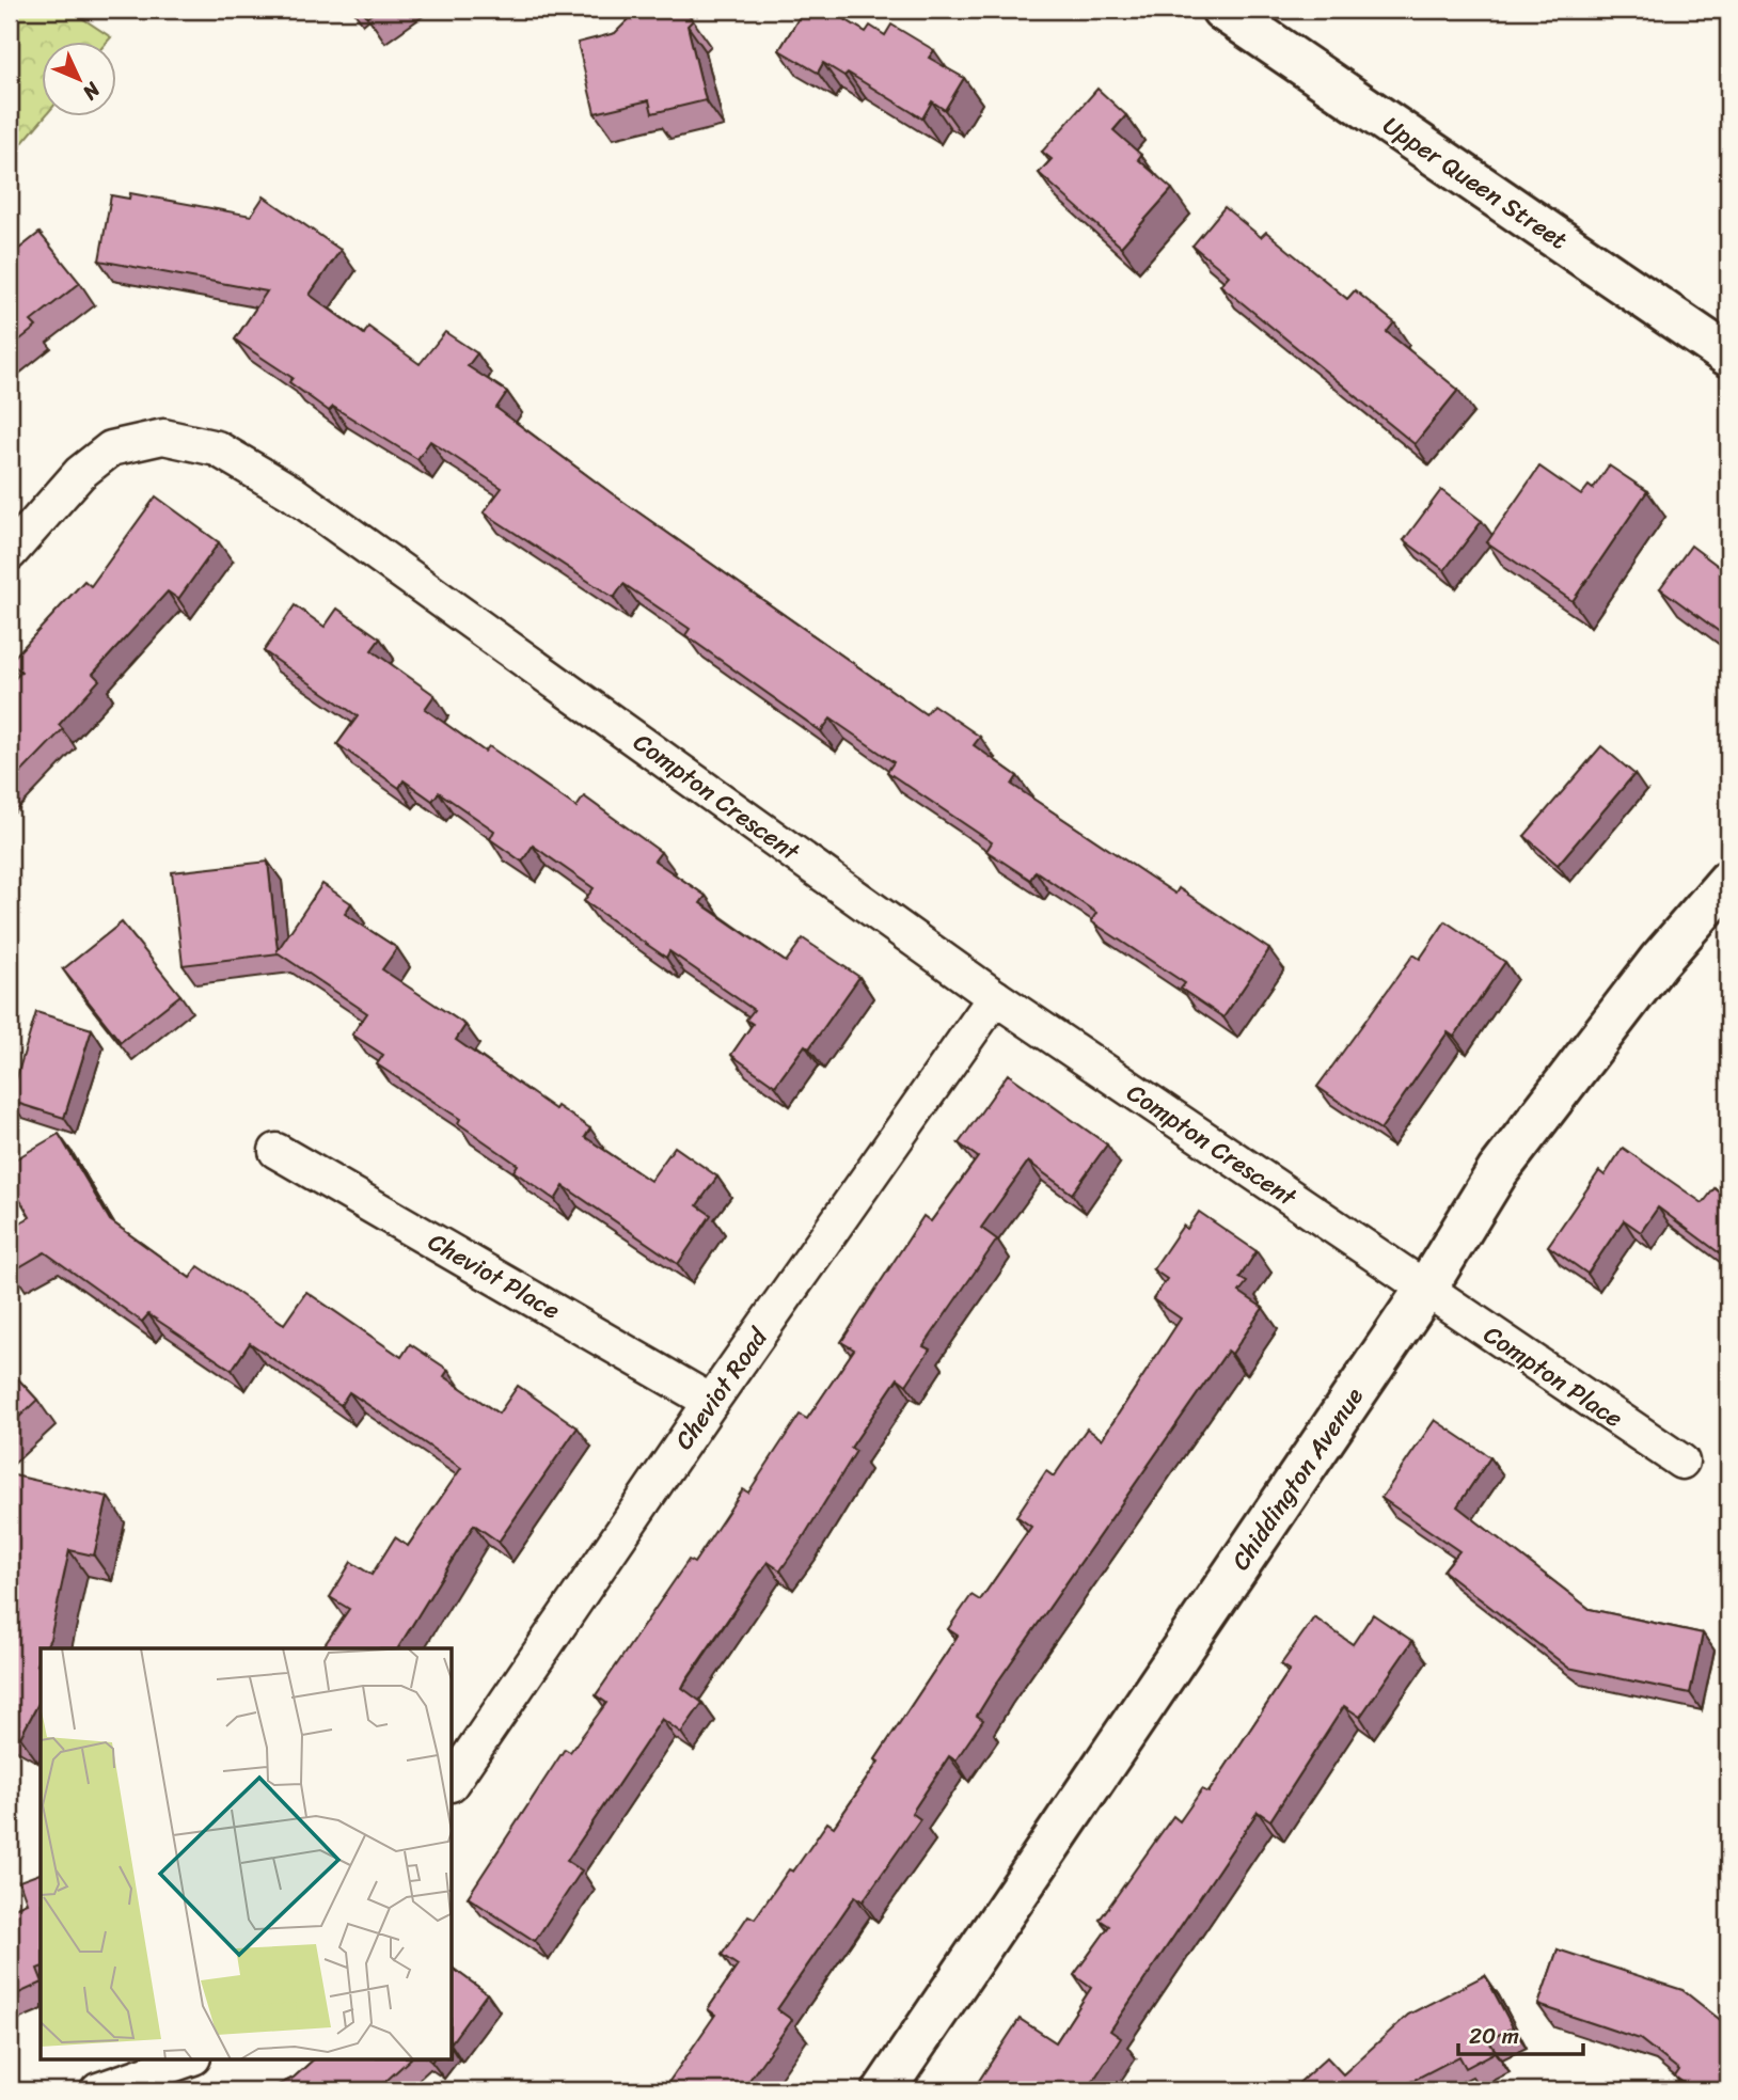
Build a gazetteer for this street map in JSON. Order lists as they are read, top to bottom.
{
  "streets": {
    "street": [
      "Upper Queen Street",
      "Compton Crescent",
      "Cheviot Place",
      "Compton Place",
      "Cheviot Road",
      "Chiddington Avenue"
    ]
  },
  "crossings": [
    ["Compton Crescent", "Compton Place"],
    ["Compton Crescent", "Cheviot Road"],
    ["Compton Crescent", "Chiddington Avenue"],
    ["Cheviot Place", "Cheviot Road"],
    ["Compton Place", "Chiddington Avenue"]
  ],
  "scale_bar": "20 m",
  "north": "bottom right"
}
